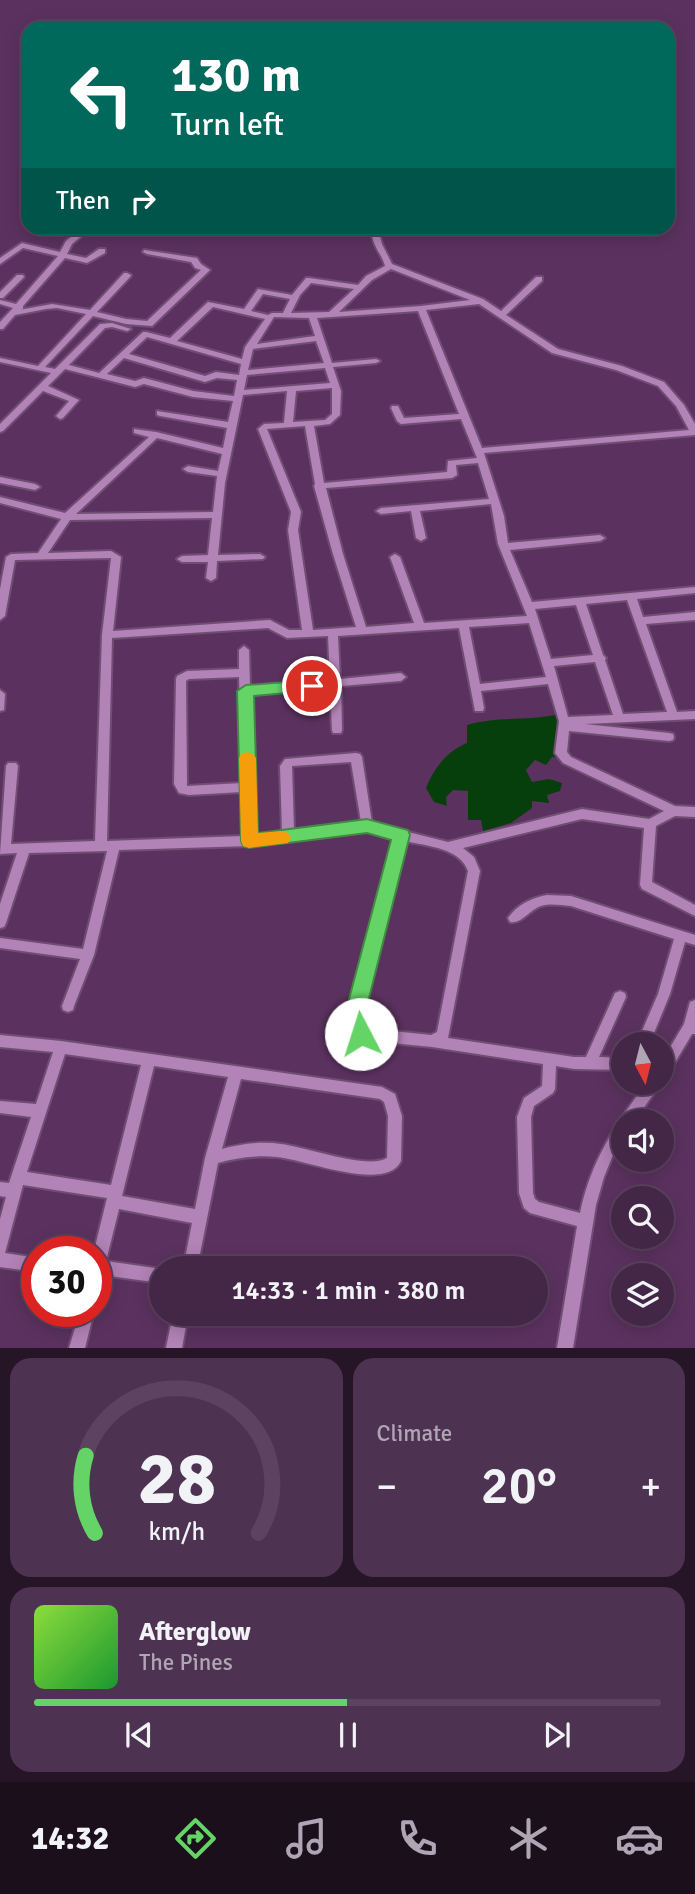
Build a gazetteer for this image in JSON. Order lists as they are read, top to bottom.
{
  "north": "bottom",
  "page": {
    "turn": ["130 m", "Turn left"],
    "then": "Then",
    "limit": "30",
    "trip": "14:33 · 1 min · 380 m",
    "tile": "Climate",
    "heat": ["−", "20°", "+"],
    "song": ["Afterglow", "The Pines"],
    "tabs": "14:32",
    "gauge": ["28", "km/h"]
  }
}
